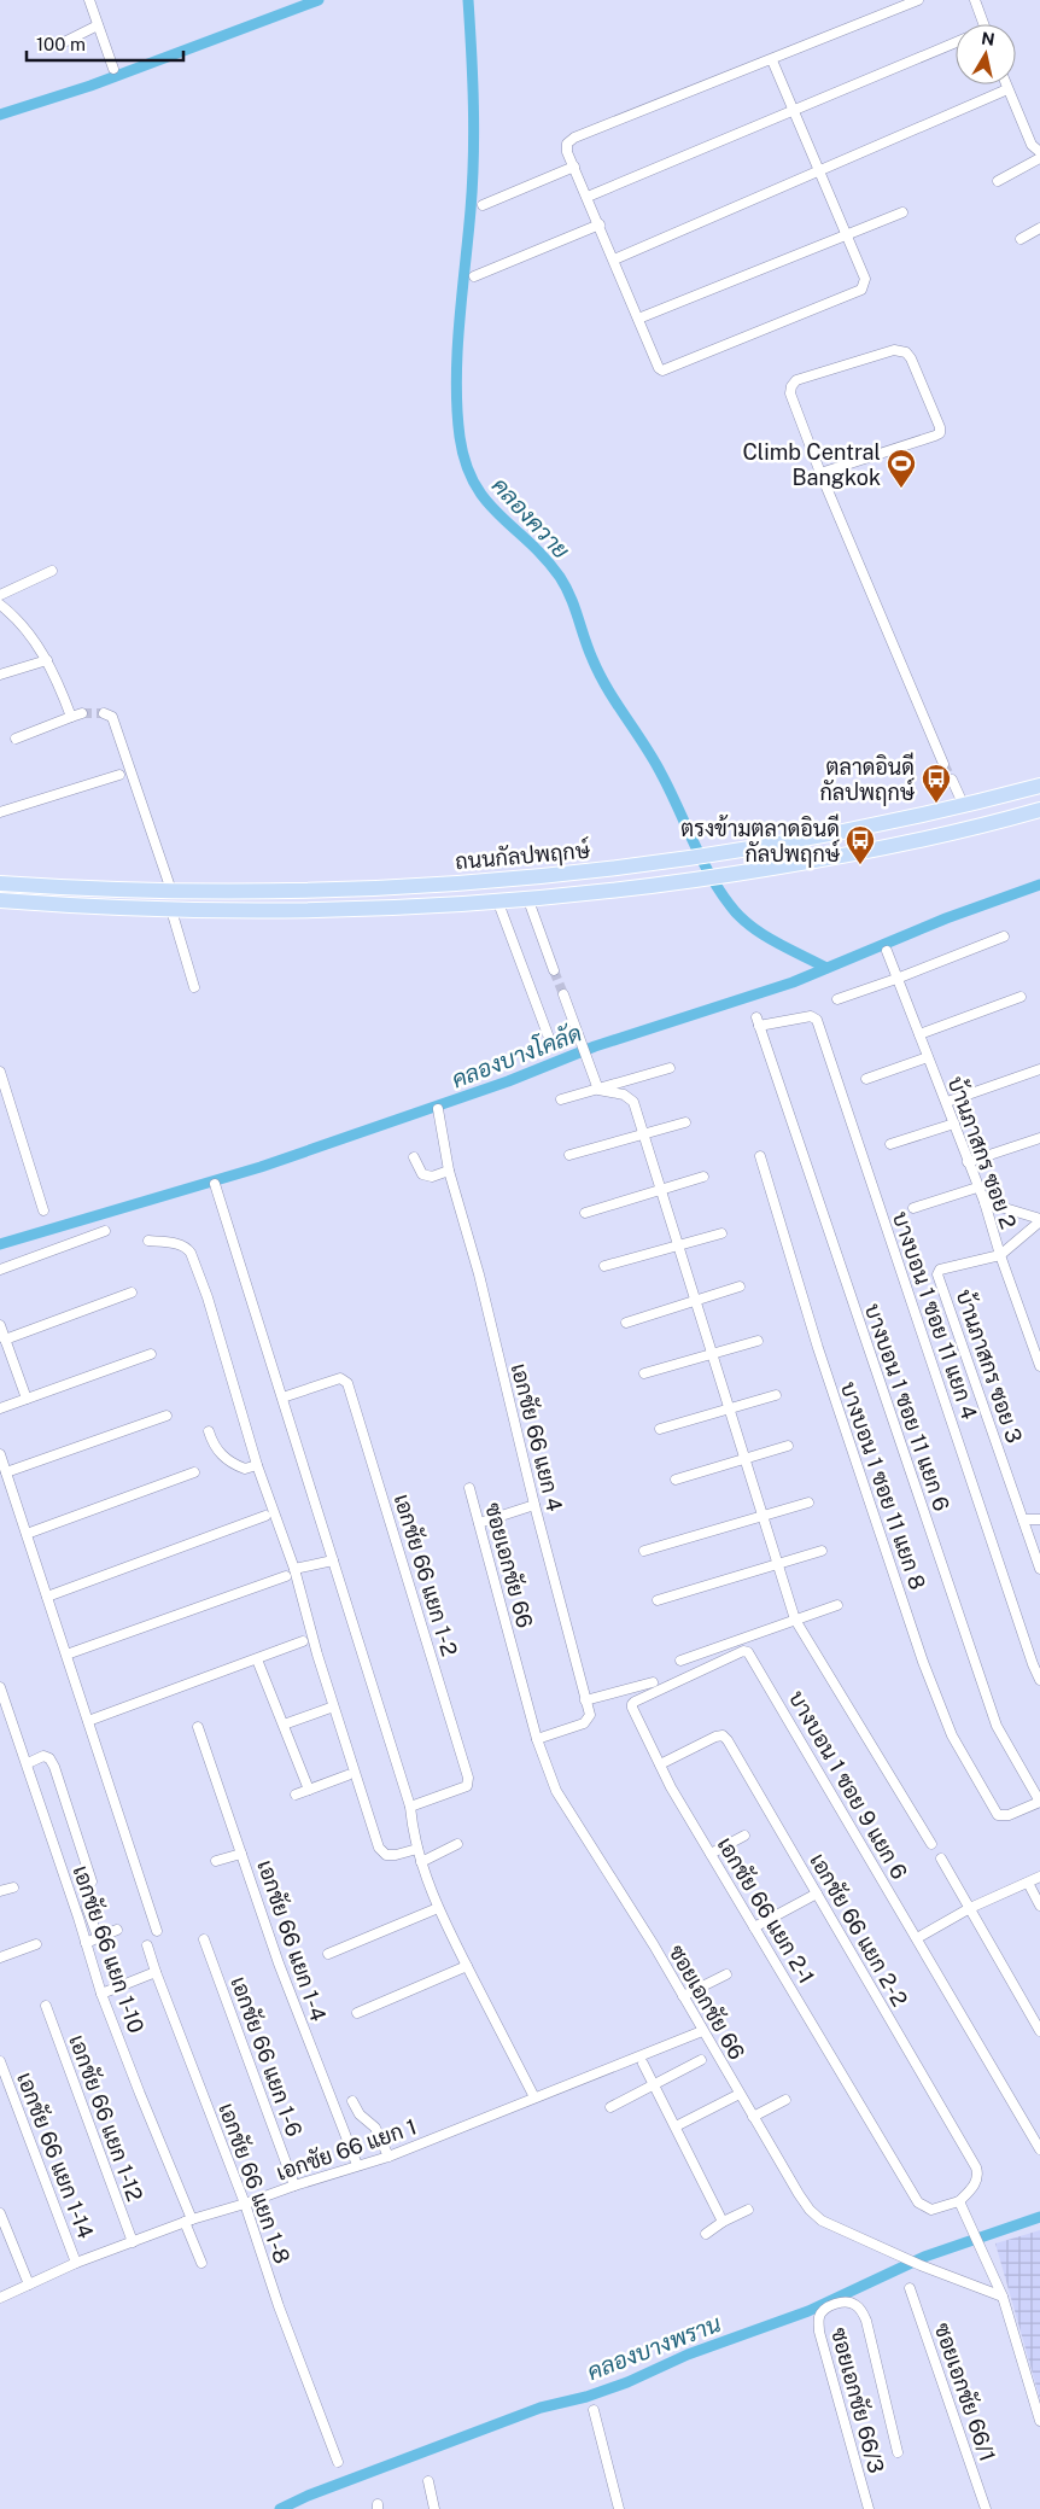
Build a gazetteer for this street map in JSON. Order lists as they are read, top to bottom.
{
  "streets": {
    "main road": ["ถนนกัลปพฤกษ์"],
    "street": [
      "บ้านภาสกร ซอย 2",
      "บางบอน 1 ซอย 11 แยก 4",
      "บ้านภาสกร ซอย 3",
      "บางบอน 1 ซอย 11 แยก 6",
      "เอกชัย 66 แยก 4",
      "บางบอน 1 ซอย 11 แยก 8",
      "ซอยเอกชัย 66",
      "เอกชัย 66 แยก 1-2",
      "บางบอน 1 ซอย 9 แยก 6",
      "เอกชัย 66 แยก 2-1",
      "เอกชัย 66 แยก 2-2",
      "เอกชัย 66 แยก 1-4",
      "เอกชัย 66 แยก 1-10",
      "เอกชัย 66 แยก 1-6",
      "เอกชัย 66 แยก 1-12",
      "เอกชัย 66 แยก 1",
      "เอกชัย 66 แยก 1-14",
      "เอกชัย 66 แยก 1-8",
      "ซอยเอกชัย 66/1",
      "ซอยเอกชัย 66/3"
    ]
  },
  "crossings": [
    ["บ้านภาสกร ซอย 2", "บ้านภาสกร ซอย 3"],
    ["บางบอน 1 ซอย 11 แยก 4", "บางบอน 1 ซอย 11 แยก 6"],
    ["บางบอน 1 ซอย 11 แยก 6", "บางบอน 1 ซอย 11 แยก 8"],
    ["เอกชัย 66 แยก 4", "ซอยเอกชัย 66"],
    ["ซอยเอกชัย 66", "เอกชัย 66 แยก 1"],
    ["บางบอน 1 ซอย 9 แยก 6", "เอกชัย 66 แยก 2-1"],
    ["เอกชัย 66 แยก 2-1", "เอกชัย 66 แยก 2-2"],
    ["เอกชัย 66 แยก 1-4", "เอกชัย 66 แยก 1"],
    ["เอกชัย 66 แยก 1-10", "เอกชัย 66 แยก 1"],
    ["เอกชัย 66 แยก 1-6", "เอกชัย 66 แยก 1"],
    ["เอกชัย 66 แยก 1-12", "เอกชัย 66 แยก 1"],
    ["เอกชัย 66 แยก 1", "เอกชัย 66 แยก 1-14"],
    ["เอกชัย 66 แยก 1", "เอกชัย 66 แยก 1-8"]
  ],
  "water": ["คลองควาย", "คลองบางโคลัด", "คลองบางพราน"],
  "places": {
    "sports": ["Climb Central Bangkok"],
    "bus stop": ["ตลาดอินดี กัลปพฤกษ์", "ตรงข้ามตลาดอินดี กัลปพฤกษ์"]
  },
  "scale_bar": "100 m",
  "north": "top"
}
